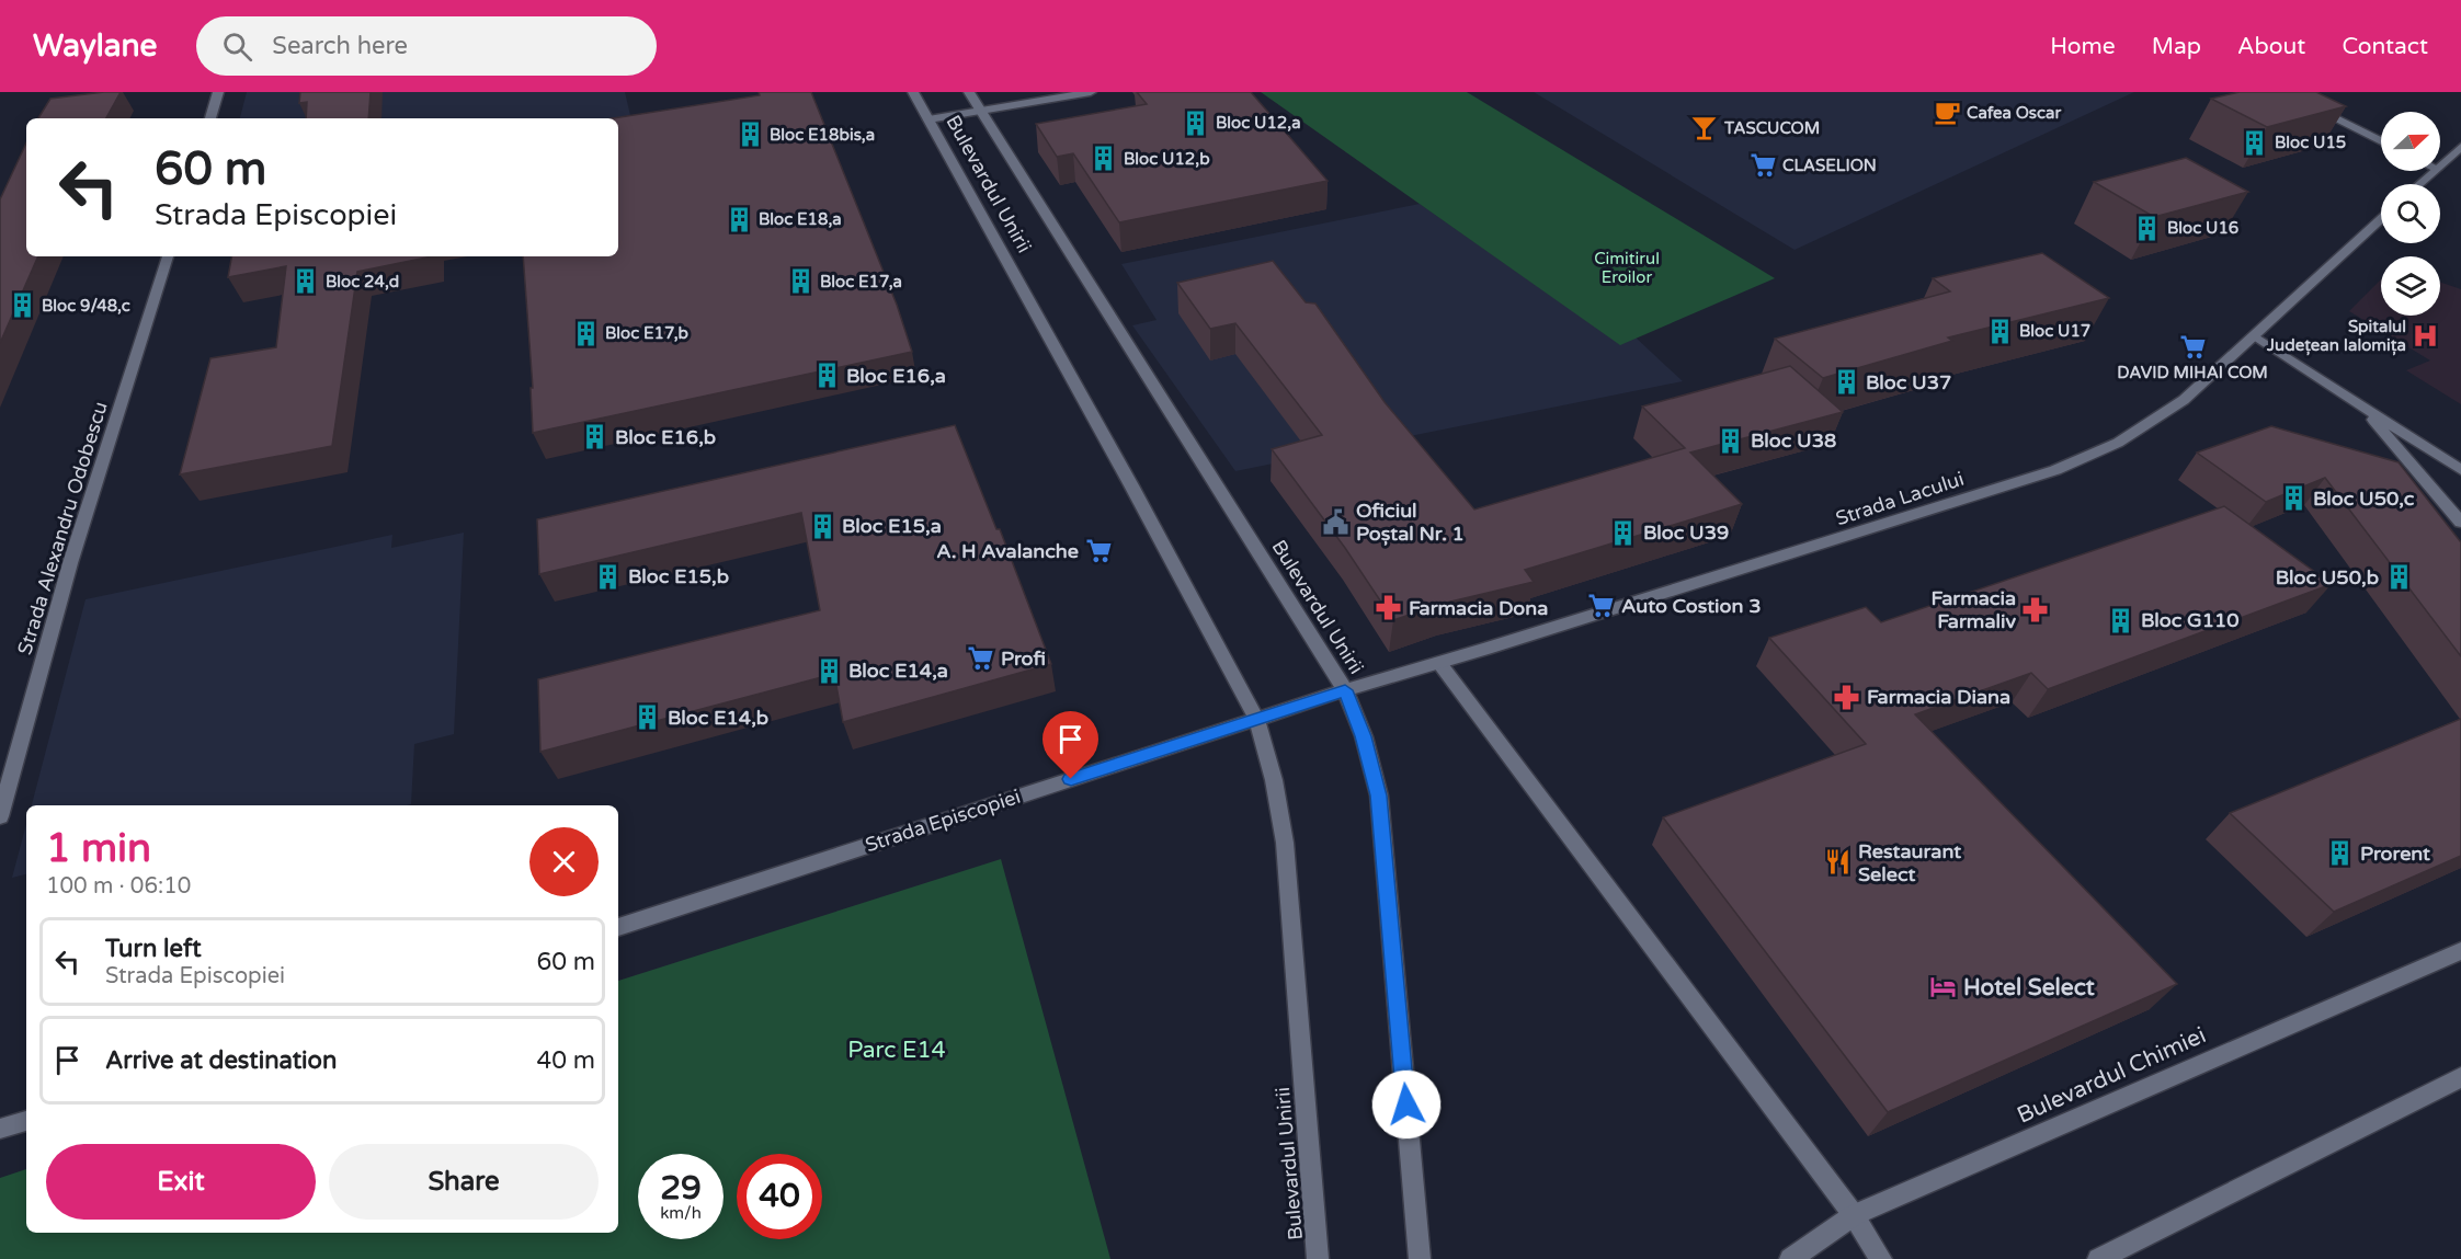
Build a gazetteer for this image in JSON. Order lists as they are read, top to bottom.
{
  "streets": {
    "street": [
      "Bulevardul Unirii",
      "Strada Lacului",
      "Strada Alexandru Odobescu",
      "Strada Episcopiei",
      "Bulevardul Chimiei"
    ]
  },
  "crossings": [
    ["Bulevardul Unirii", "Strada Lacului"],
    ["Bulevardul Unirii", "Strada Episcopiei"],
    ["Strada Lacului", "Strada Episcopiei"]
  ],
  "parks": ["Cimitirul Eroilor", "Parc E14"],
  "places": {
    "cafe": ["Cafea Oscar"],
    "building": [
      "Bloc U12,a",
      "Bloc E18bis,a",
      "Bloc U15",
      "Bloc U12,b",
      "Bloc E18,a",
      "Bloc U16",
      "Bloc 24,d",
      "Bloc E17,a",
      "Bloc 9/48,c",
      "Bloc U17",
      "Bloc E17,b",
      "Bloc E16,a",
      "Bloc U37",
      "Bloc E16,b",
      "Bloc U38",
      "Bloc U50,c",
      "Bloc E15,a",
      "Bloc U39",
      "Bloc E15,b",
      "Bloc U50,b",
      "Bloc G110",
      "Bloc E14,a",
      "Bloc E14,b",
      "Prorent"
    ],
    "bar": ["TASCUCOM"],
    "supermarket": [
      "CLASELION",
      "DAVID MIHAI COM",
      "A. H Avalanche",
      "Auto Costion 3",
      "Profi"
    ],
    "hospital": ["Spitalul Județean Ialomița"],
    "public building": ["Oficiul Poștal Nr. 1"],
    "pharmacy": ["Farmacia Dona", "Farmacia Farmaliv", "Farmacia Diana"],
    "restaurant": ["Restaurant Select"],
    "hotel": ["Hotel Select"]
  },
  "north": "right",
  "page": {
    "header": "Waylane",
    "search": "Search here",
    "nav": [
      "Home",
      "Map",
      "About",
      "Contact"
    ],
    "turn": ["60 m", "Strada Episcopiei"],
    "heading": ["1 min", "100 m · 06:10"],
    "list": [
      {
        "name": "Turn left",
        "note": "Strada Episcopiei",
        "value": "60 m"
      },
      {
        "name": "Arrive at destination",
        "value": "40 m"
      }
    ],
    "buttons": ["Exit", "Share"],
    "speed": "29 km/h",
    "limit": "40"
  }
}
